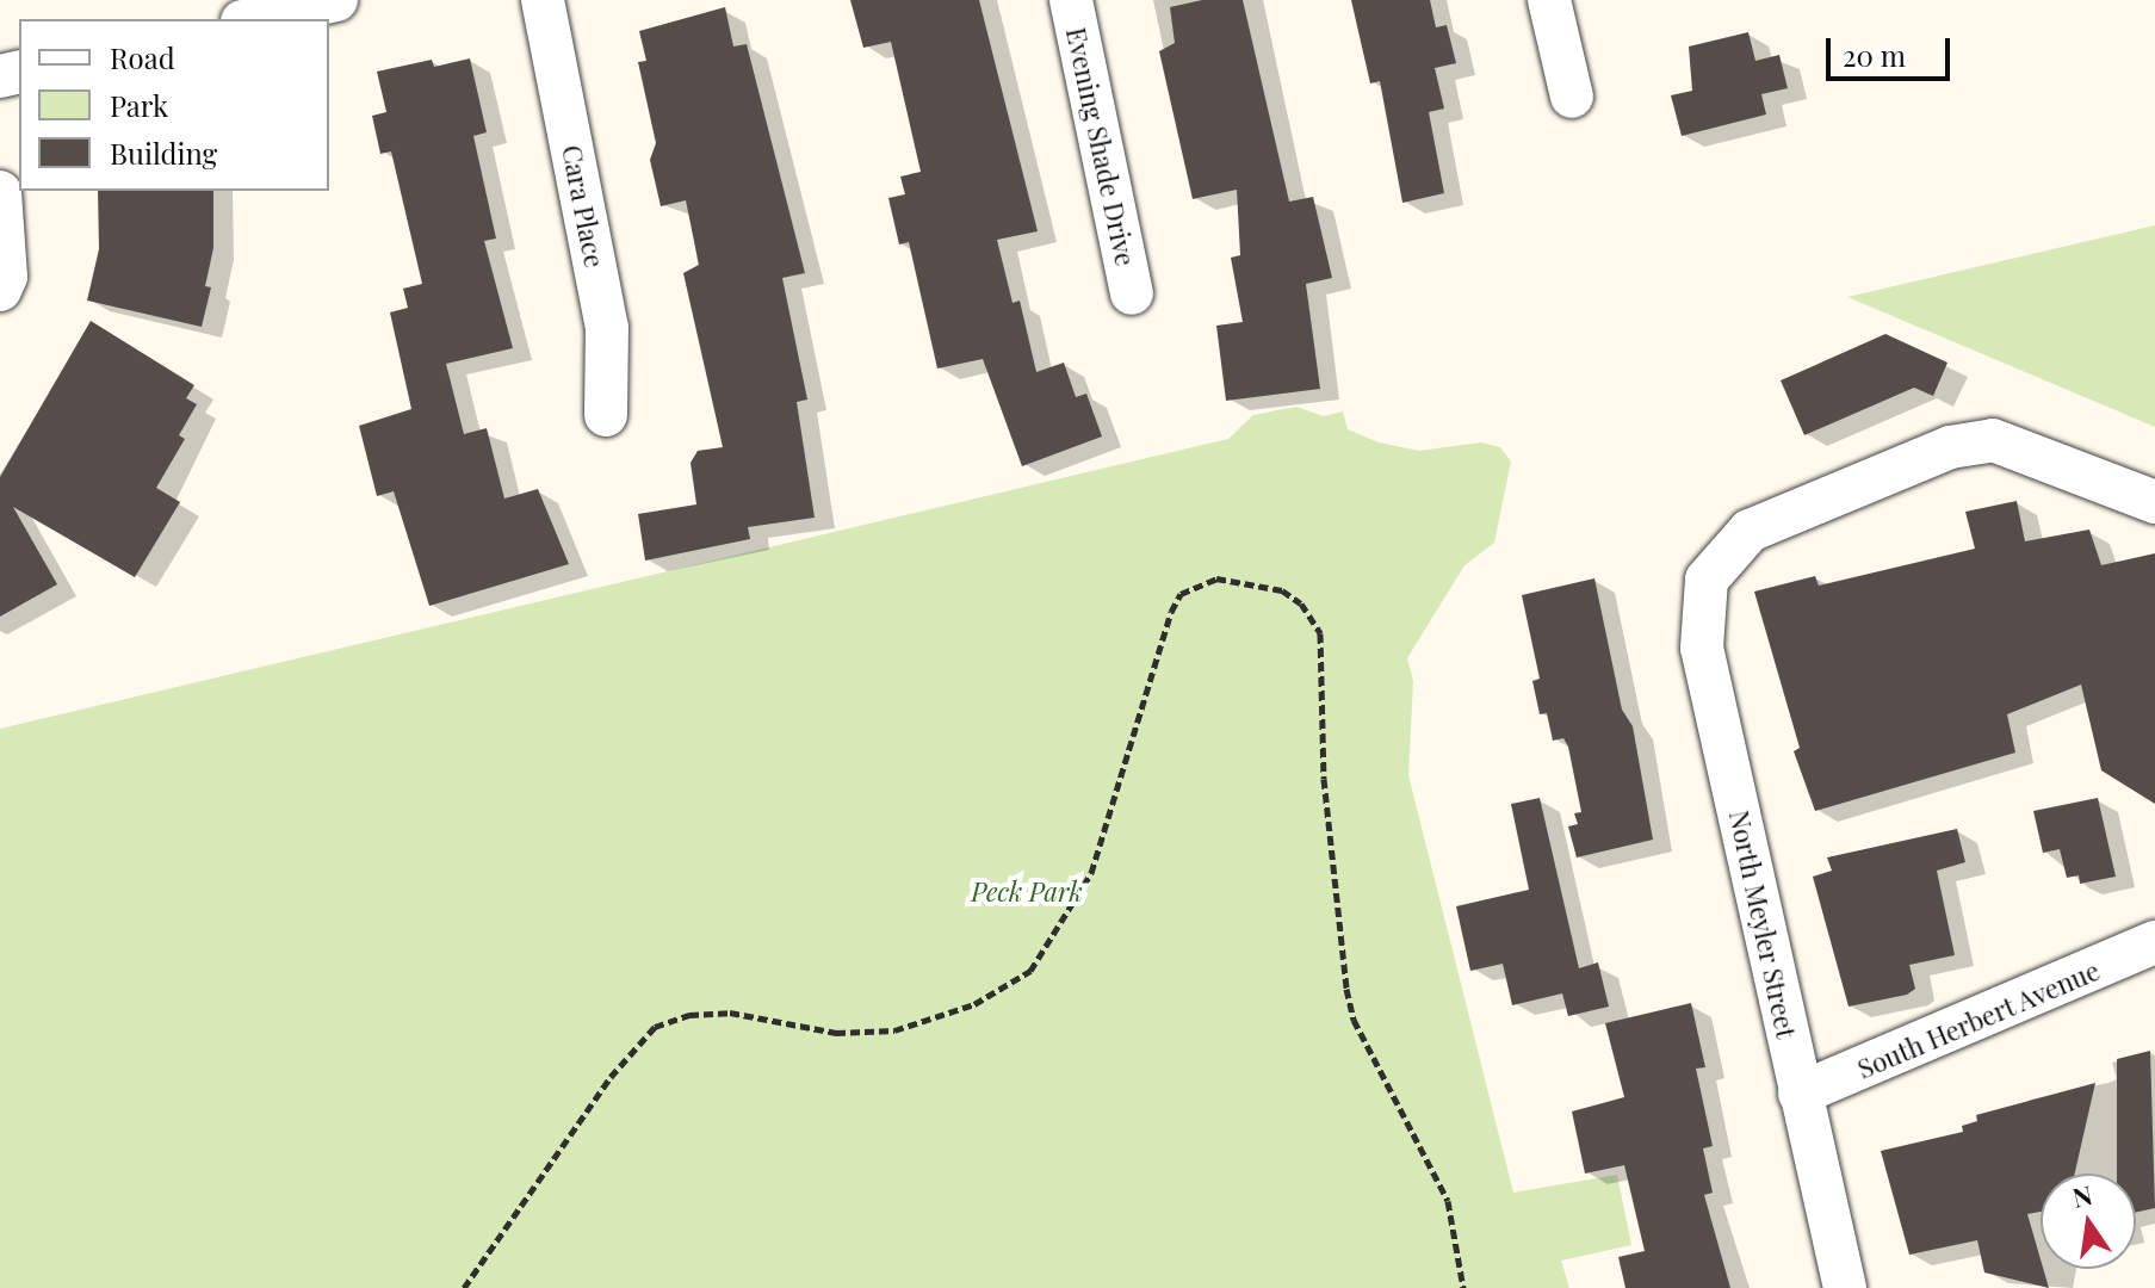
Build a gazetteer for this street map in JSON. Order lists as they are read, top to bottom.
{
  "streets": {
    "street": [
      "Evening Shade Drive",
      "Cara Place",
      "North Meyler Street",
      "South Herbert Avenue"
    ]
  },
  "crossings": [
    ["North Meyler Street", "South Herbert Avenue"]
  ],
  "parks": ["Peck Park"],
  "legend": ["Road", "Park", "Building"],
  "scale_bar": "20 m",
  "north": "top"
}
